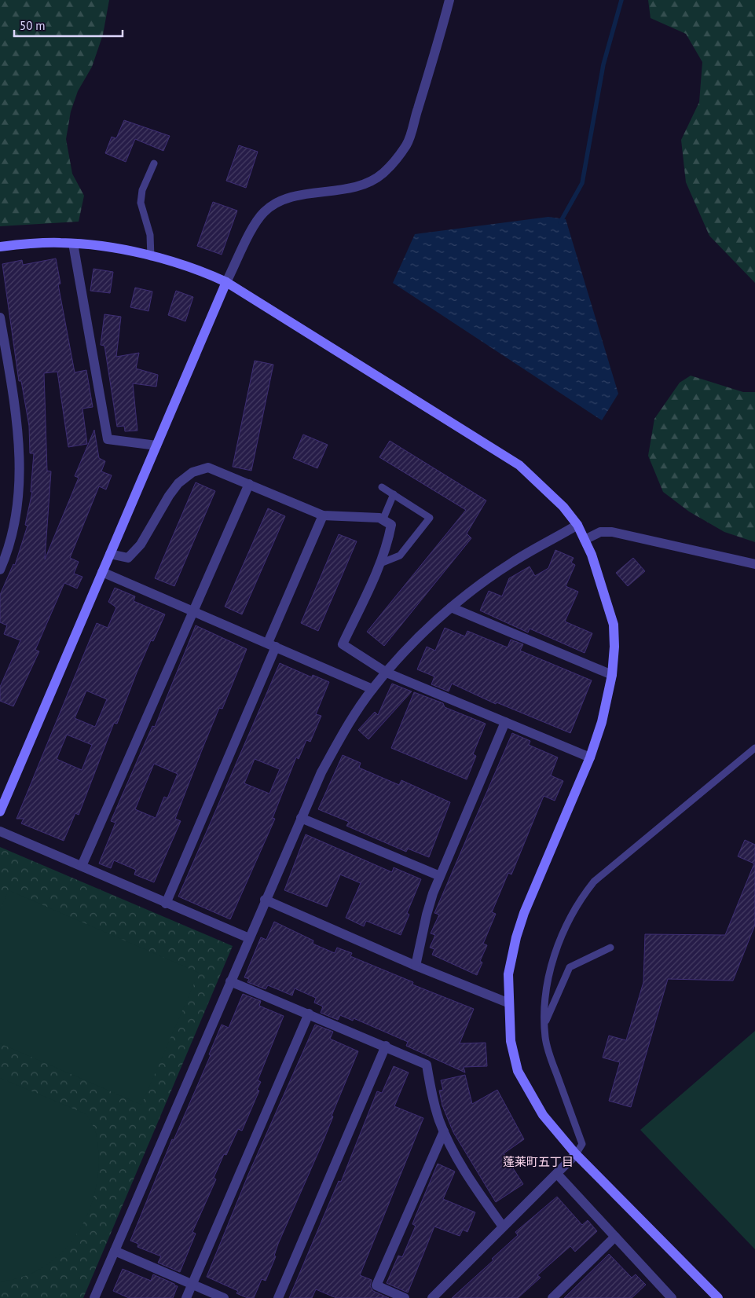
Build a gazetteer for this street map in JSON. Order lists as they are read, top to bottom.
{
  "districts": ["蓬莱町五丁目"],
  "scale_bar": "50 m"
}
